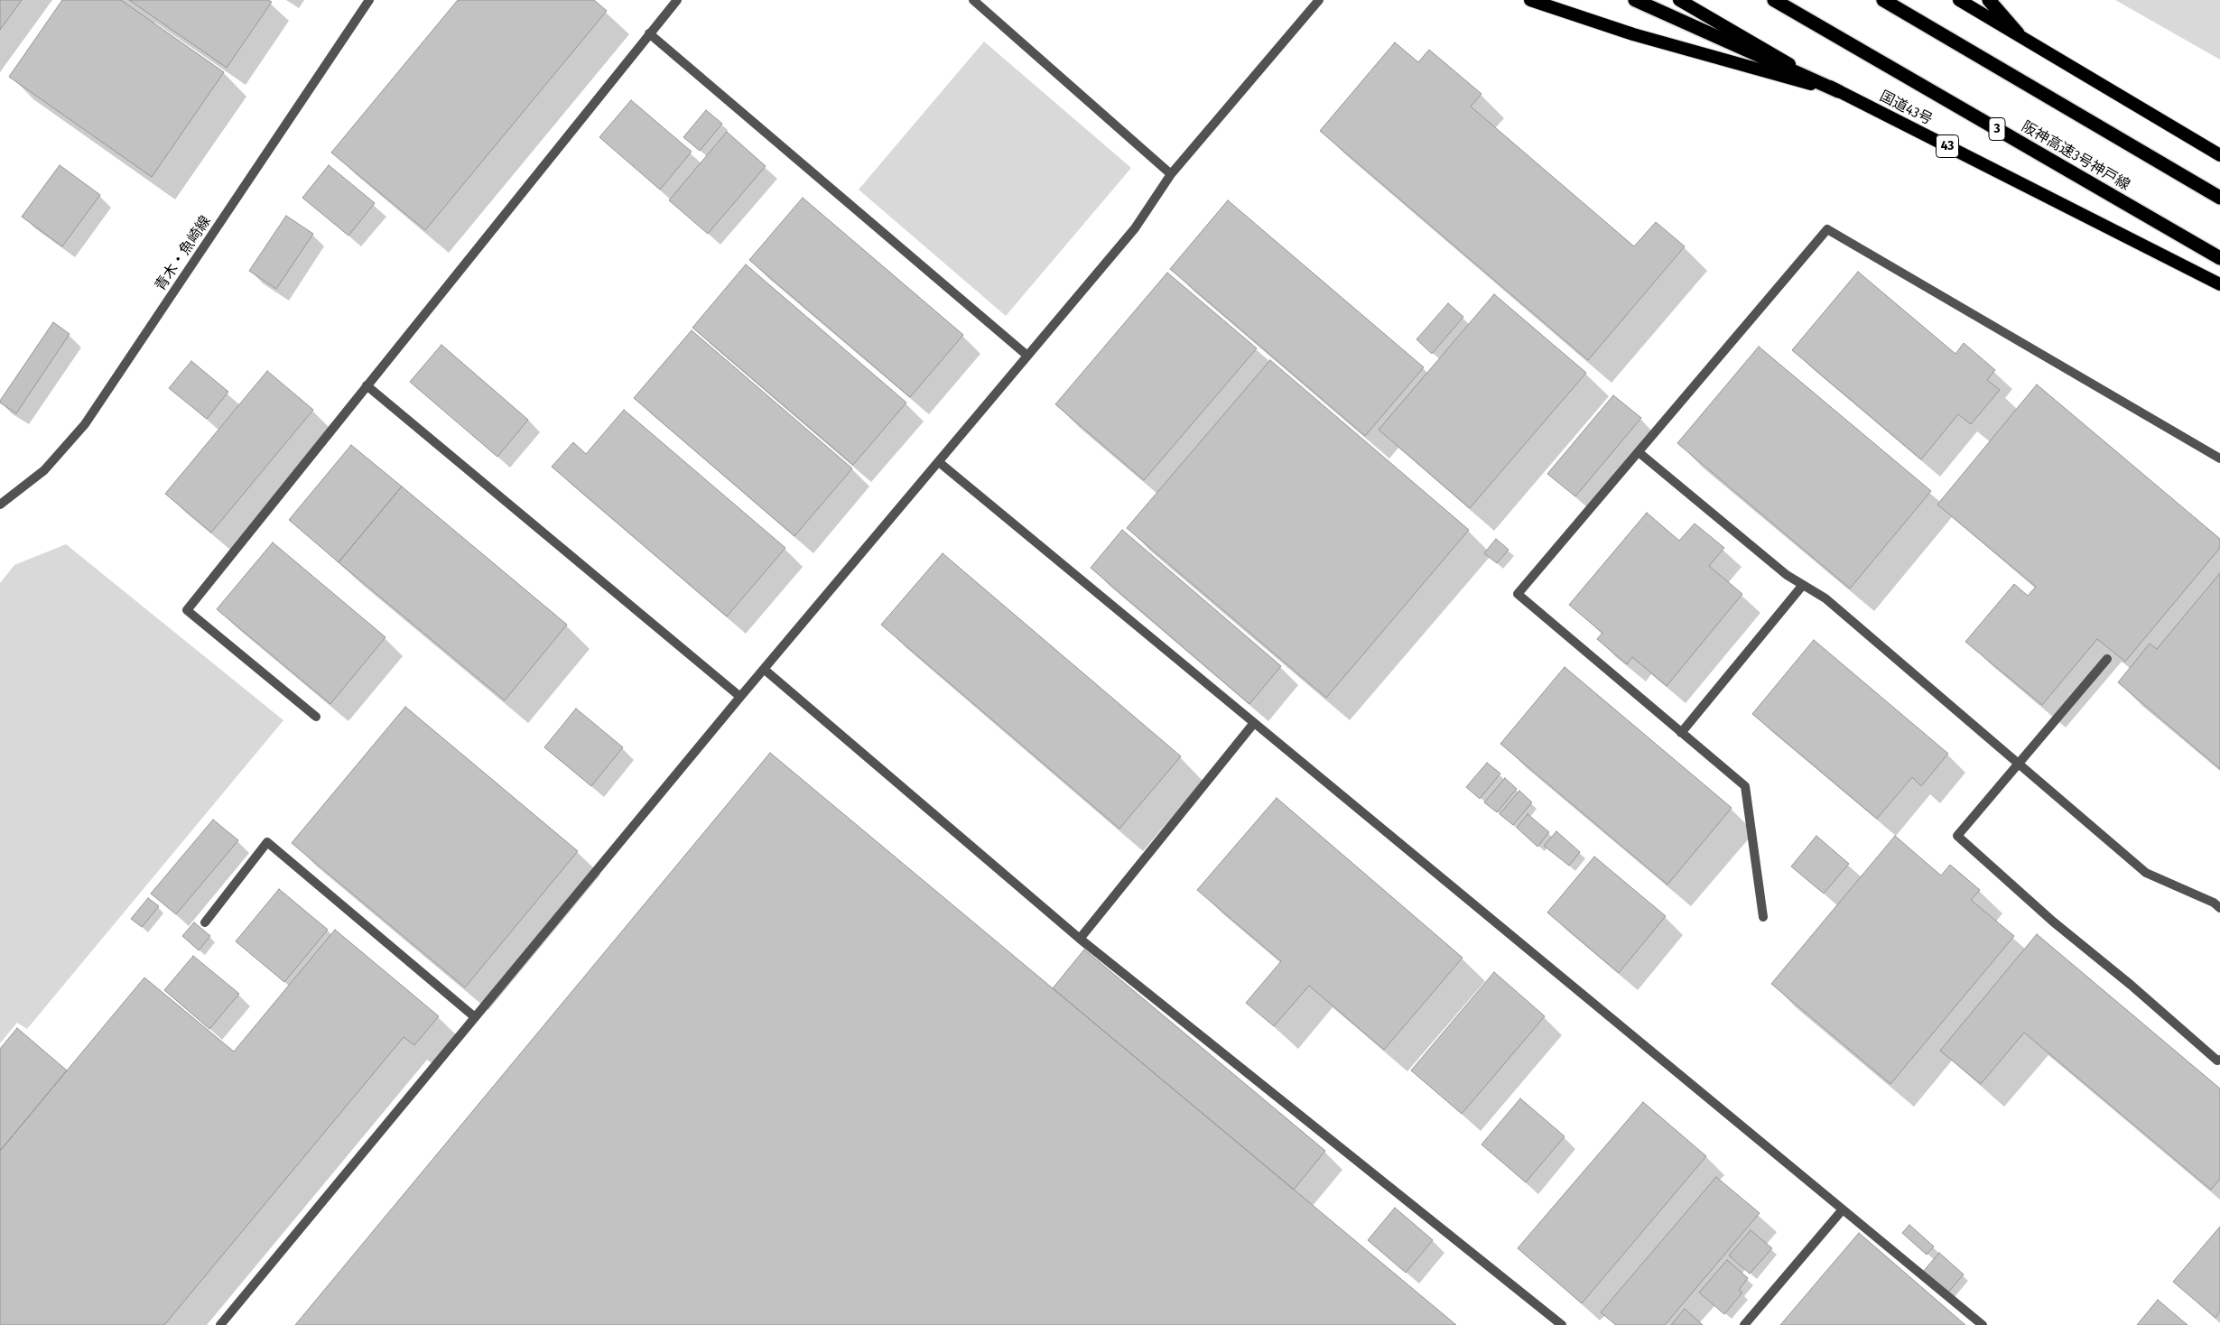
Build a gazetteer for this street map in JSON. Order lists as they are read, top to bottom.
{
  "streets": {
    "highway": [
      "国道43号",
      "3",
      "43",
      "阪神高速3号神戸線"
    ],
    "street": ["青木・魚崎線"]
  }
}
